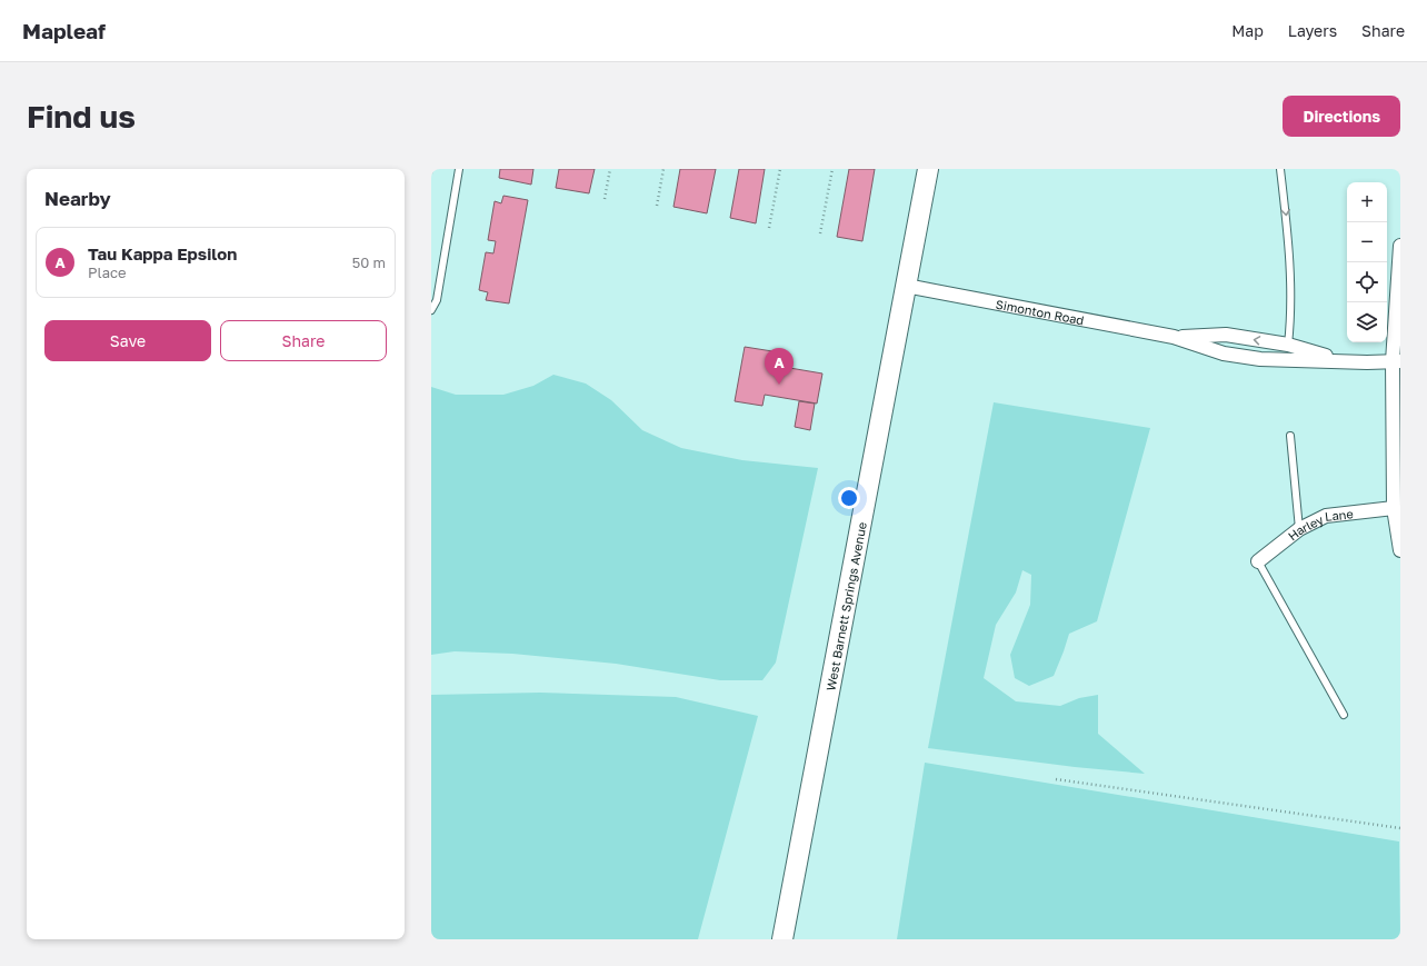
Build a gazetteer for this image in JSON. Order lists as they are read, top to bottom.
{
  "streets": {
    "street": ["Simonton Road", "Harley Lane", "West Barnett Springs Avenue"]
  },
  "crossings": [
    ["Simonton Road", "West Barnett Springs Avenue"]
  ],
  "page": {
    "header": "Mapleaf",
    "nav": ["Map", "Layers", "Share"],
    "buttons": [
      "Directions",
      ["Save", "Share"]
    ],
    "title": "Find us",
    "heading": "Nearby",
    "map_buttons": ["+", "−"],
    "list": [
      {
        "mark": "A",
        "name": "Tau Kappa Epsilon",
        "note": "Place",
        "value": "50 m"
      }
    ],
    "pins": "A"
  }
}
